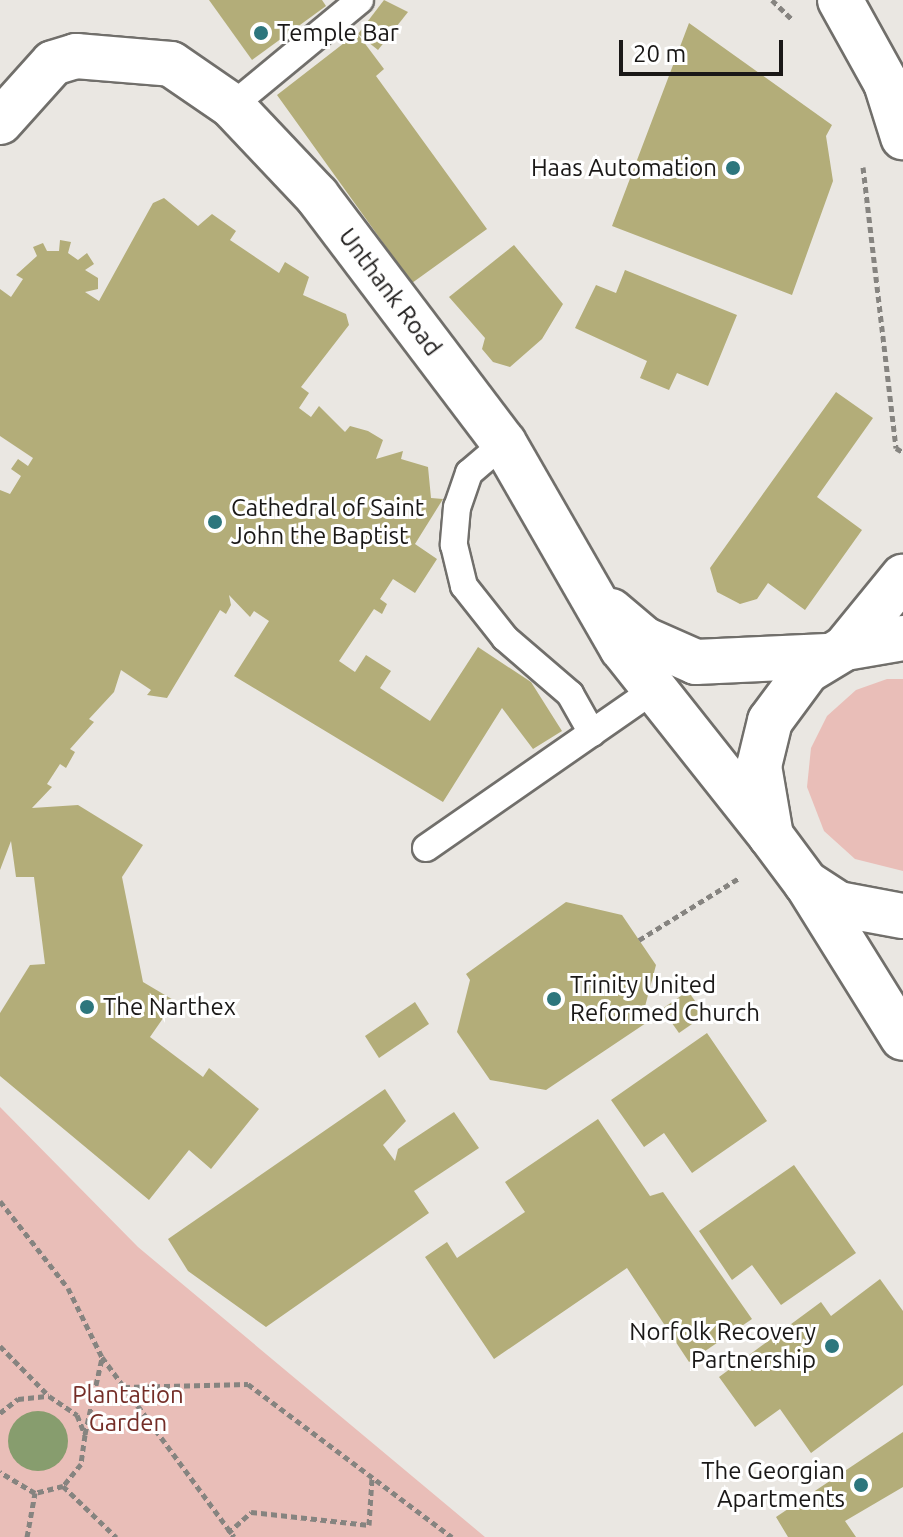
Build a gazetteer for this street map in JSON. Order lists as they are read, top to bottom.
{
  "streets": {
    "main road": ["Unthank Road"]
  },
  "parks": ["Plantation Garden"],
  "places": [
    "Temple Bar",
    "Haas Automation",
    "Cathedral of Saint John the Baptist",
    "Trinity United Reformed Church",
    "The Narthex",
    "Norfolk Recovery Partnership",
    "The Georgian Apartments"
  ],
  "scale_bar": "20 m"
}
